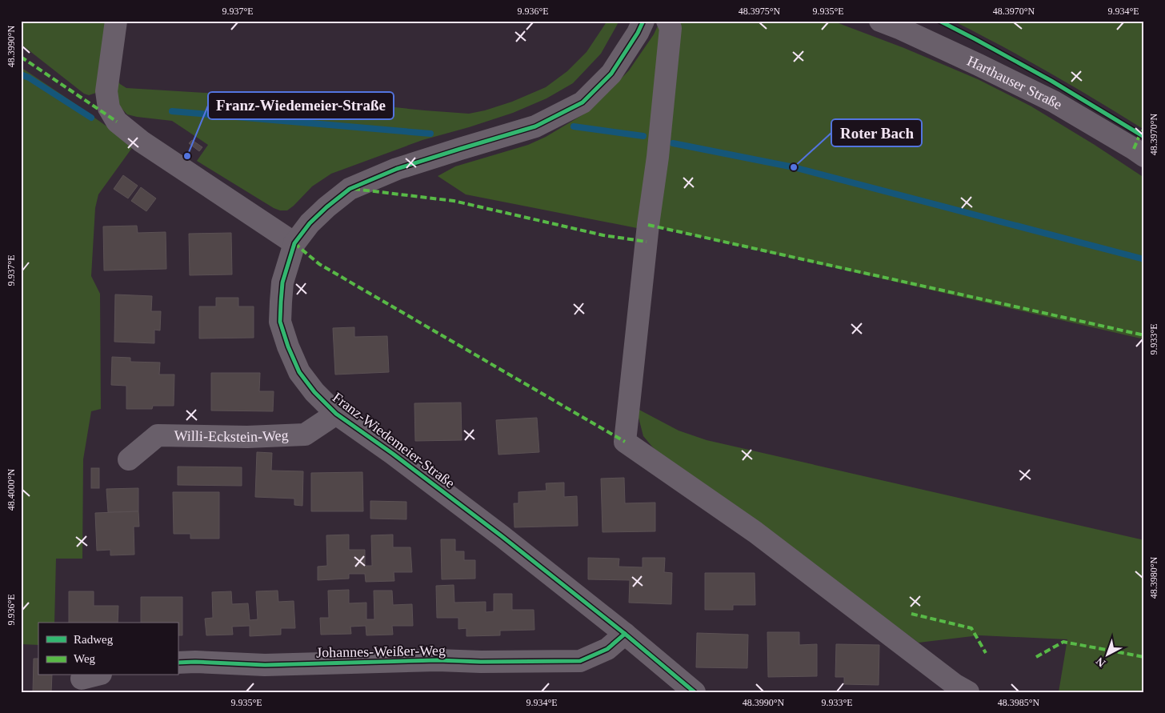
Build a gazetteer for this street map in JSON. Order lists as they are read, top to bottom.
{
  "streets": {
    "street": [
      "Harthauser Straße",
      "Willi-Eckstein-Weg",
      "Franz-Wiedemeier-Straße",
      "Johannes-Weißer-Weg"
    ]
  },
  "crossings": [
    ["Willi-Eckstein-Weg", "Franz-Wiedemeier-Straße"],
    ["Franz-Wiedemeier-Straße", "Johannes-Weißer-Weg"]
  ],
  "places": ["Franz-Wiedemeier-Straße", "Roter Bach"],
  "legend": ["Radweg", "Weg"],
  "north": "bottom left",
  "coordinates": [
    "9.937°E",
    "9.936°E",
    "48.3975°N",
    "9.935°E",
    "48.3970°N",
    "9.934°E",
    "48.3990°N",
    "9.933°E",
    "48.4000°N",
    "48.3980°N",
    "48.3985°N"
  ]
}
